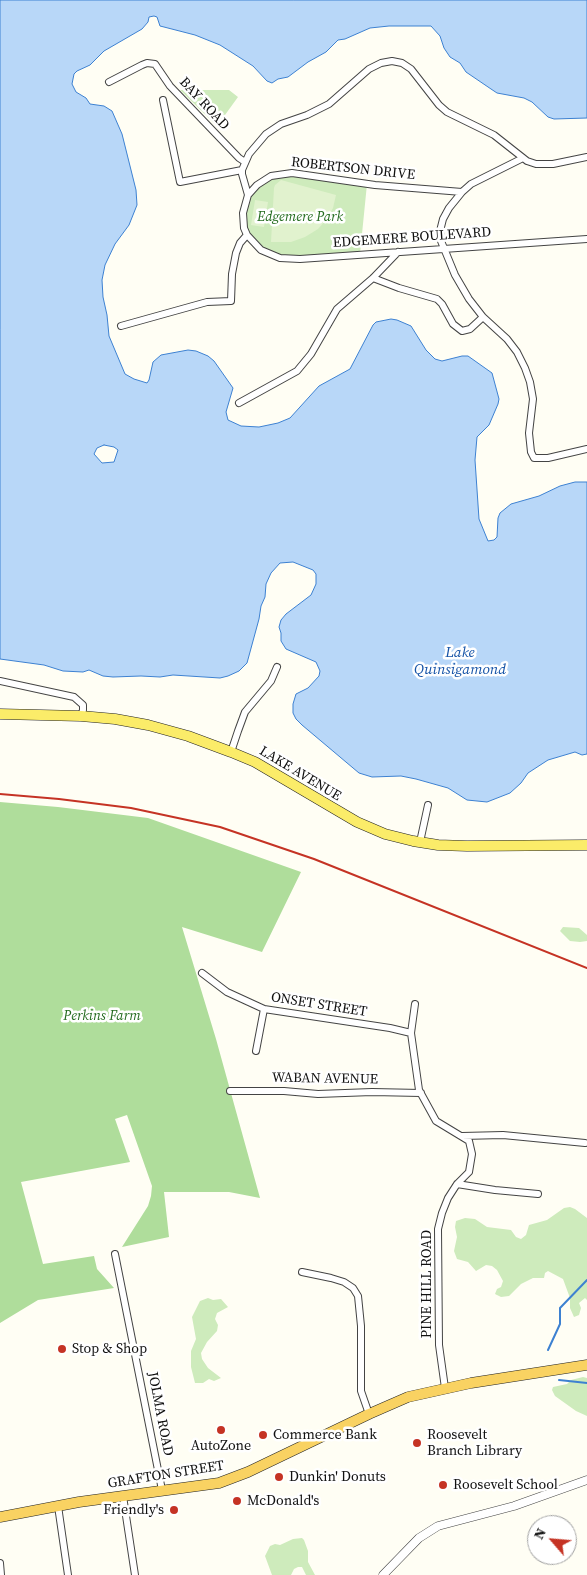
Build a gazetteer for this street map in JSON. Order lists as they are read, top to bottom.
{
  "streets": {
    "highway": ["GRAFTON STREET"],
    "main road": ["LAKE AVENUE"],
    "street": [
      "BAY ROAD",
      "ROBERTSON DRIVE",
      "EDGEMERE BOULEVARD",
      "ONSET STREET",
      "WABAN AVENUE",
      "PINE HILL ROAD",
      "JOLMA ROAD"
    ]
  },
  "crossings": [
    ["PINE HILL ROAD", "GRAFTON STREET"],
    ["JOLMA ROAD", "GRAFTON STREET"]
  ],
  "water": ["Lake Quinsigamond"],
  "parks": ["Edgemere Park", "Perkins Farm"],
  "places": [
    "Stop & Shop",
    "AutoZone",
    "Commerce Bank",
    "Roosevelt Branch Library",
    "Dunkin' Donuts",
    "Roosevelt School",
    "McDonald's",
    "Friendly's"
  ],
  "north": "top left"
}
